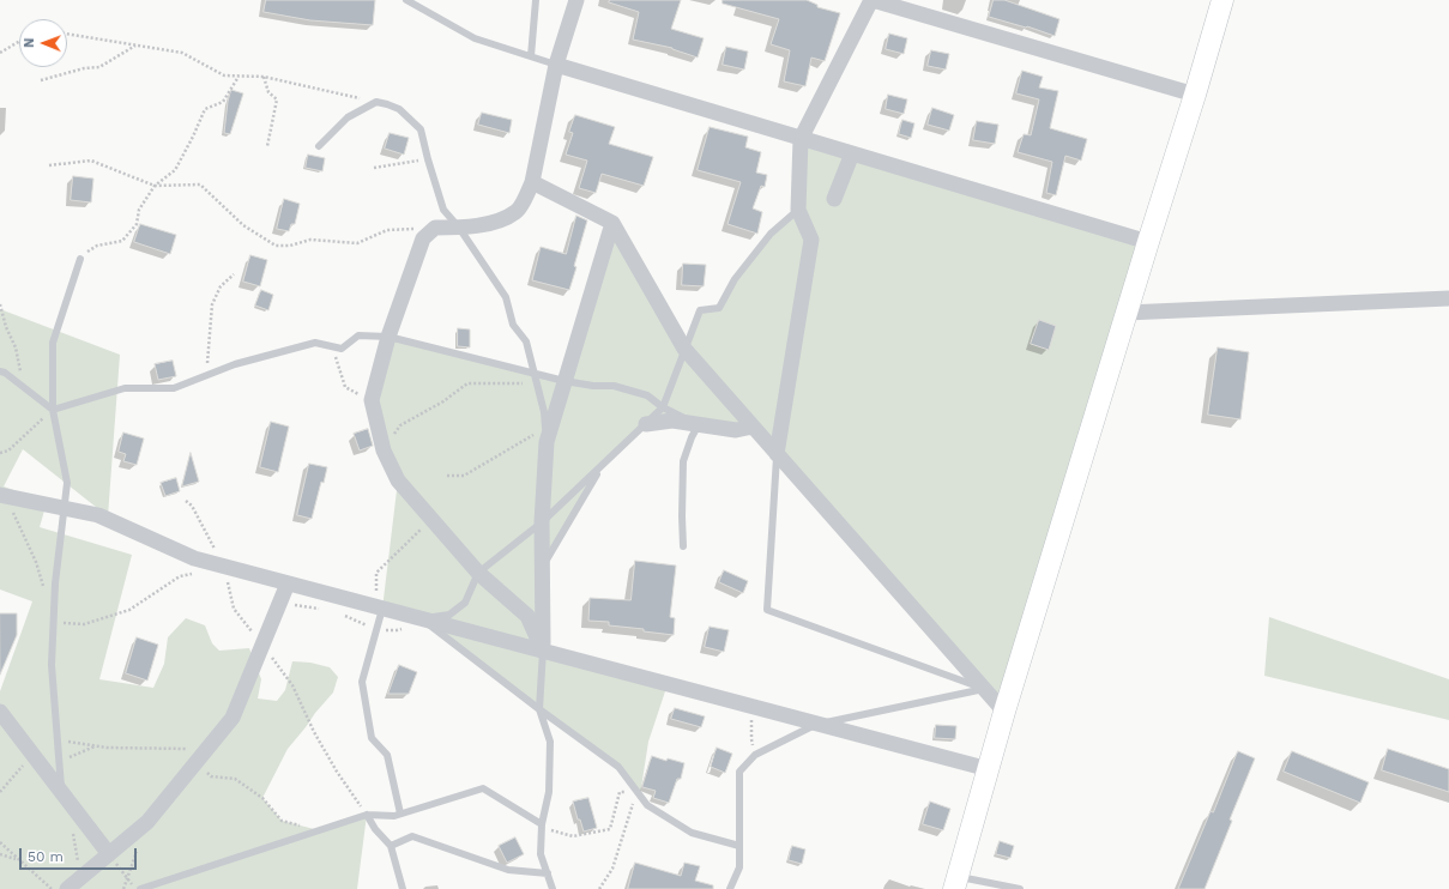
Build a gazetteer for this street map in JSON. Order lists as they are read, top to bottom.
{
  "scale_bar": "50 m",
  "north": "left"
}
